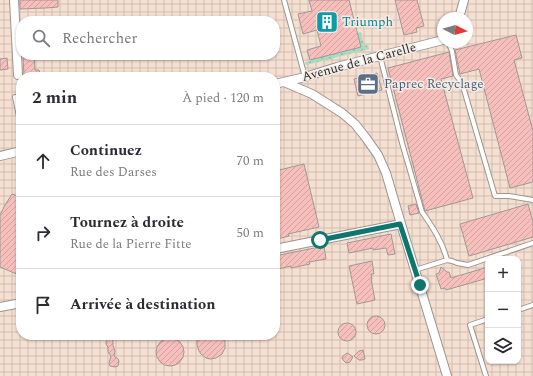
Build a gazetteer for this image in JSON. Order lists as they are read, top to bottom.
{
  "streets": {
    "street": ["Avenue de la Carelle"]
  },
  "places": {
    "building": ["Triumph"],
    "office": ["Paprec Recyclage"]
  },
  "north": "right",
  "page": {
    "search": "Rechercher",
    "heading": ["2 min", "À pied · 120 m"],
    "list": [
      ["Continuez", "Rue des Darses", "70 m"],
      ["Tournez à droite", "Rue de la Pierre Fitte", "50 m"],
      "Arrivée à destination"
    ],
    "map_buttons": ["+", "−"]
  }
}
